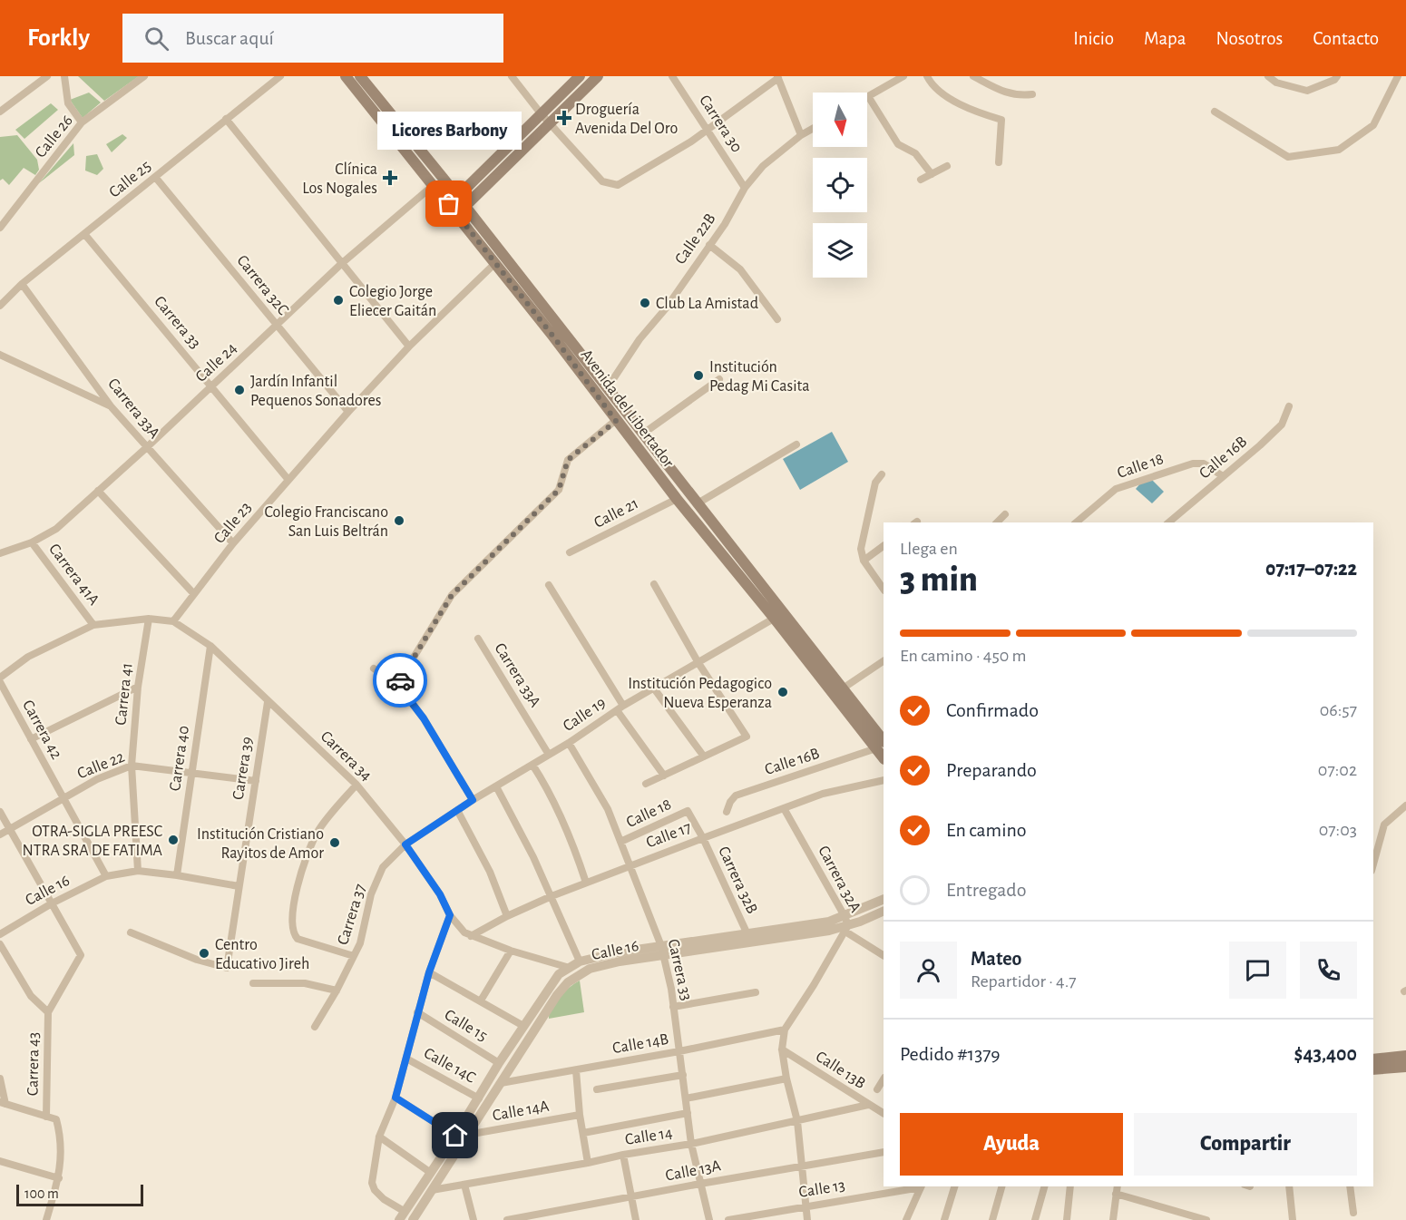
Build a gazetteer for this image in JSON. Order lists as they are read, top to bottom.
{
  "streets": {
    "main road": ["Avenida del Libertador"],
    "street": [
      "Carrera 30",
      "Calle 26",
      "Calle 25",
      "Calle 22B",
      "Carrera 32C",
      "Carrera 33",
      "Calle 24",
      "Carrera 33A",
      "Calle 16B",
      "Calle 18",
      "Calle 21",
      "Calle 23",
      "Carrera 41A",
      "Carrera 41",
      "Calle 19",
      "Carrera 42",
      "Carrera 34",
      "Carrera 40",
      "Calle 22",
      "Carrera 39",
      "Calle 17",
      "Carrera 32A",
      "Carrera 32B",
      "Calle 16",
      "Carrera 37",
      "Calle 15",
      "Calle 14B",
      "Carrera 43",
      "Calle 14C",
      "Calle 13B",
      "Calle 14A",
      "Calle 14",
      "Calle 13A",
      "Calle 13"
    ]
  },
  "crossings": [
    ["Carrera 30", "Calle 22B"],
    ["Calle 25", "Carrera 32C"],
    ["Calle 25", "Carrera 33"],
    ["Calle 25", "Carrera 33A"],
    ["Calle 22B", "Avenida del Libertador"],
    ["Carrera 32C", "Calle 24"],
    ["Carrera 32C", "Calle 23"],
    ["Carrera 33", "Calle 24"],
    ["Carrera 33", "Calle 18"],
    ["Carrera 33", "Calle 23"],
    ["Carrera 33", "Calle 19"],
    ["Carrera 33", "Calle 17"],
    ["Carrera 33", "Calle 16"],
    ["Carrera 33", "Calle 14B"],
    ["Carrera 33", "Calle 14"],
    ["Carrera 33", "Calle 13A"],
    ["Calle 24", "Carrera 33A"],
    ["Calle 24", "Avenida del Libertador"],
    ["Calle 24", "Carrera 41A"],
    ["Carrera 33A", "Calle 23"],
    ["Carrera 33A", "Calle 19"],
    ["Avenida del Libertador", "Calle 16B"],
    ["Avenida del Libertador", "Calle 21"],
    ["Avenida del Libertador", "Calle 23"],
    ["Avenida del Libertador", "Calle 19"],
    ["Calle 16B", "Calle 18"],
    ["Calle 18", "Calle 17"],
    ["Calle 18", "Carrera 32B"],
    ["Calle 23", "Carrera 34"],
    ["Carrera 41", "Calle 22"],
    ["Carrera 41", "Calle 16"],
    ["Calle 19", "Carrera 34"],
    ["Calle 19", "Carrera 37"],
    ["Carrera 42", "Calle 22"],
    ["Carrera 42", "Calle 16"],
    ["Carrera 34", "Carrera 40"],
    ["Carrera 34", "Carrera 39"],
    ["Carrera 34", "Calle 17"],
    ["Carrera 34", "Carrera 37"],
    ["Carrera 40", "Calle 22"],
    ["Carrera 40", "Calle 16"],
    ["Calle 22", "Carrera 39"],
    ["Carrera 39", "Calle 16"],
    ["Calle 17", "Carrera 32A"],
    ["Calle 17", "Carrera 32B"],
    ["Carrera 32A", "Calle 16"],
    ["Carrera 32A", "Calle 14B"],
    ["Carrera 32A", "Calle 13B"],
    ["Carrera 32A", "Calle 14"],
    ["Carrera 32A", "Calle 13A"],
    ["Carrera 32A", "Calle 13"],
    ["Carrera 32B", "Calle 16"],
    ["Calle 16", "Calle 15"],
    ["Calle 16", "Calle 14B"],
    ["Calle 16", "Calle 14C"],
    ["Calle 16", "Calle 14A"],
    ["Calle 16", "Calle 14"],
    ["Calle 13B", "Calle 14"]
  ],
  "places": {
    "health": ["Droguería Avenida Del Oro", "Clínica Los Nogales"],
    "other": [
      "Licores Barbony",
      "Colegio Jorge Eliecer Gaitán",
      "Club La Amistad",
      "Institución Pedag Mi Casita",
      "Jardín Infantil Pequenos Sonadores",
      "Colegio Franciscano San Luis Beltrán",
      "Institución Pedagogico Nueva Esperanza",
      "OTRA-SIGLA PREESC NTRA SRA DE FATIMA",
      "Institución Cristiano Rayitos de Amor",
      "Centro Educativo Jireh"
    ]
  },
  "scale_bar": "100 m",
  "north": "bottom",
  "page": {
    "header": "Forkly",
    "search": "Buscar aquí",
    "nav": [
      "Inicio",
      "Mapa",
      "Nosotros",
      "Contacto"
    ],
    "bubble": "Licores Barbony",
    "heading": ["3 min", "Llega en", "07:17–07:22"],
    "panel": [
      "Mateo",
      "Repartidor · 4.7",
      "Pedido #1379",
      "$43,400"
    ],
    "bar": "En camino · 450 m",
    "list": [
      ["Confirmado", "06:57"],
      ["Preparando", "07:02"],
      ["En camino", "07:03"],
      "Entregado"
    ],
    "buttons": ["Ayuda", "Compartir"],
    "scale": "100 m"
  }
}
